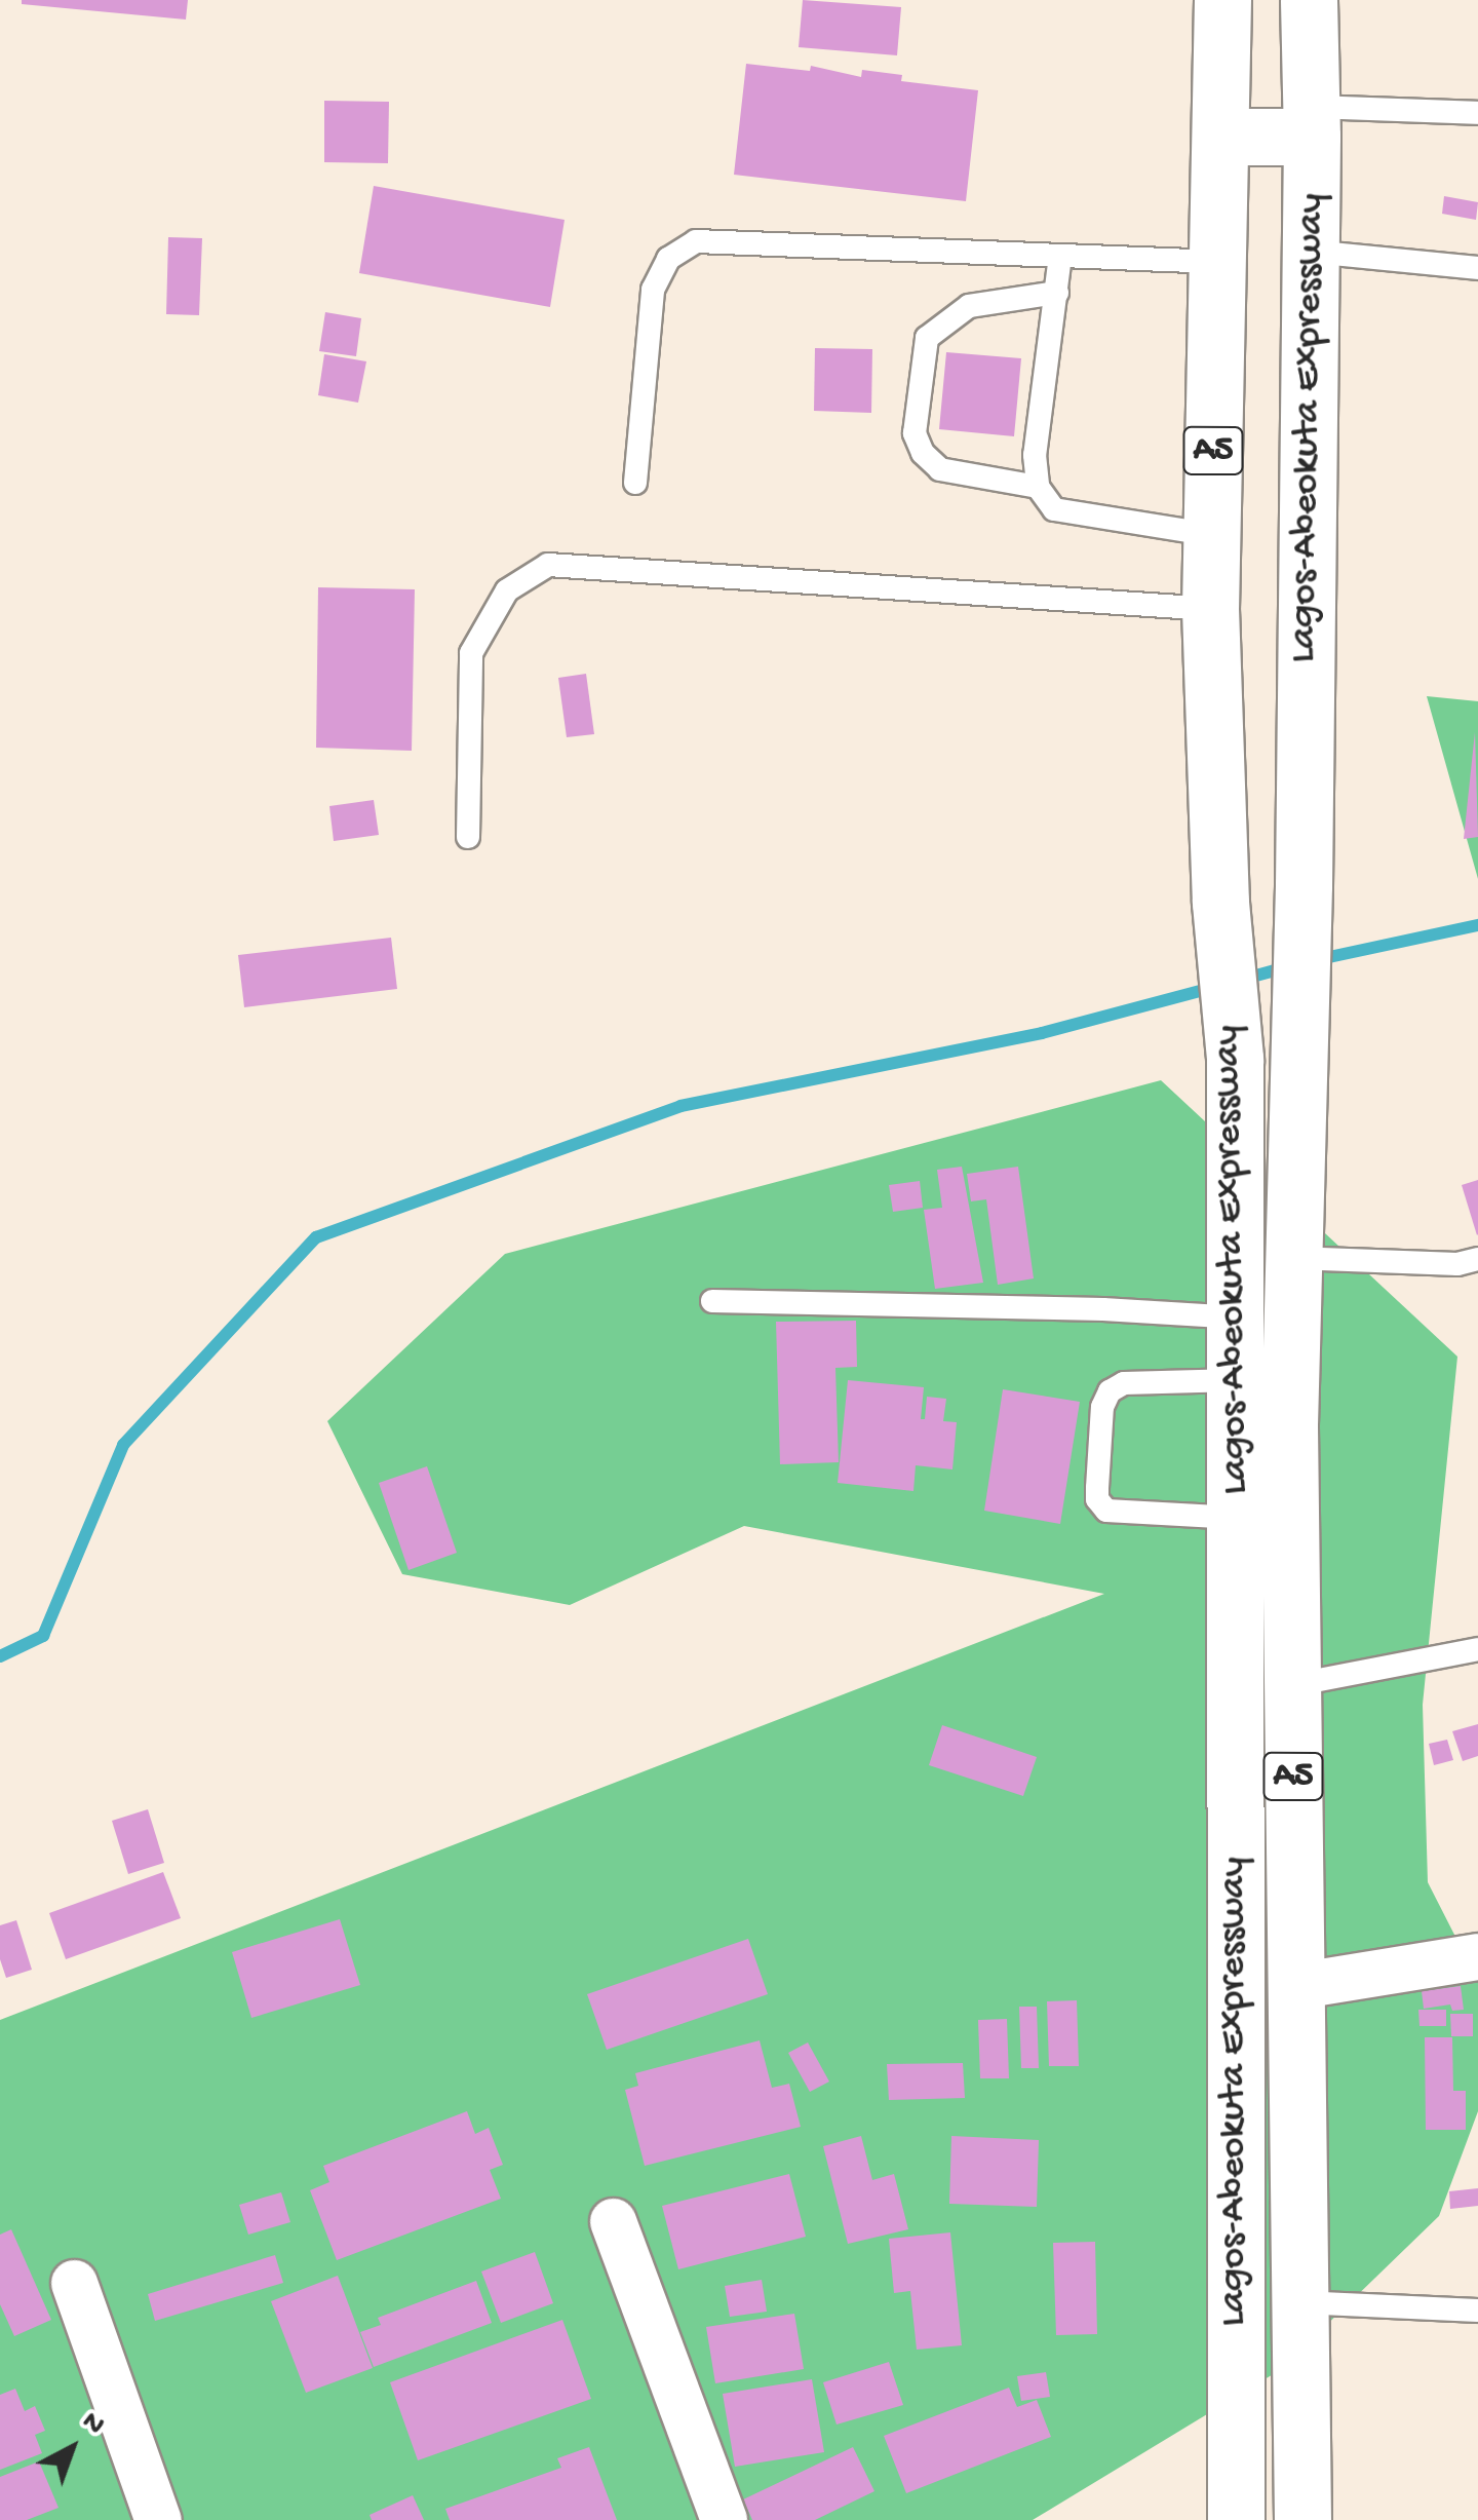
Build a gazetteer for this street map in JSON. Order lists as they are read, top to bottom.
{
  "streets": {
    "highway": ["Lagos-Abeokuta Expressway", "A5"]
  },
  "north": "top right"
}
